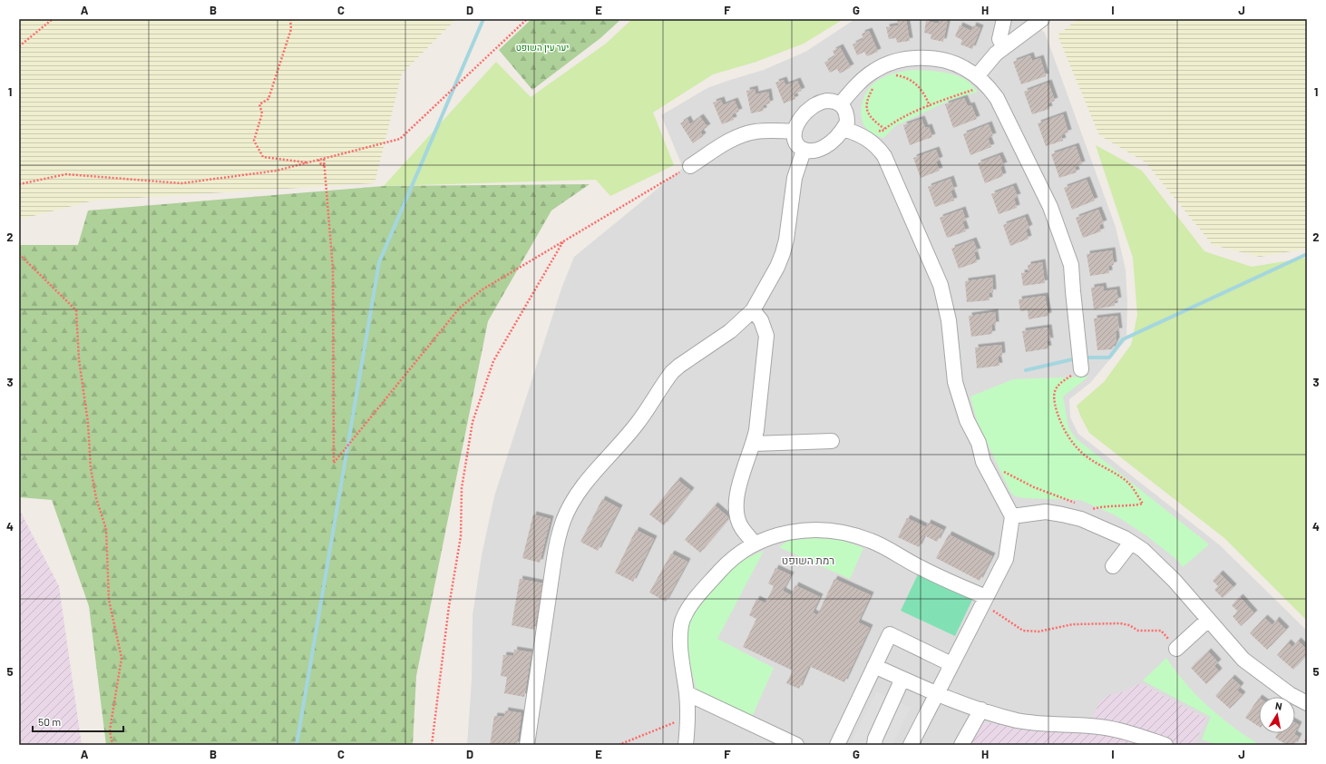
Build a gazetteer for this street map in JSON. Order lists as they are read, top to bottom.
{
  "districts": ["רמת השופט"],
  "parks": ["יער עין השופט"],
  "scale_bar": "50 m",
  "north": "top",
  "grid": {
    "columns": [
      "A",
      "B",
      "C",
      "D",
      "E",
      "F",
      "G",
      "H",
      "I",
      "J"
    ],
    "rows": [
      "1",
      "2",
      "3",
      "4",
      "5"
    ]
  }
}
